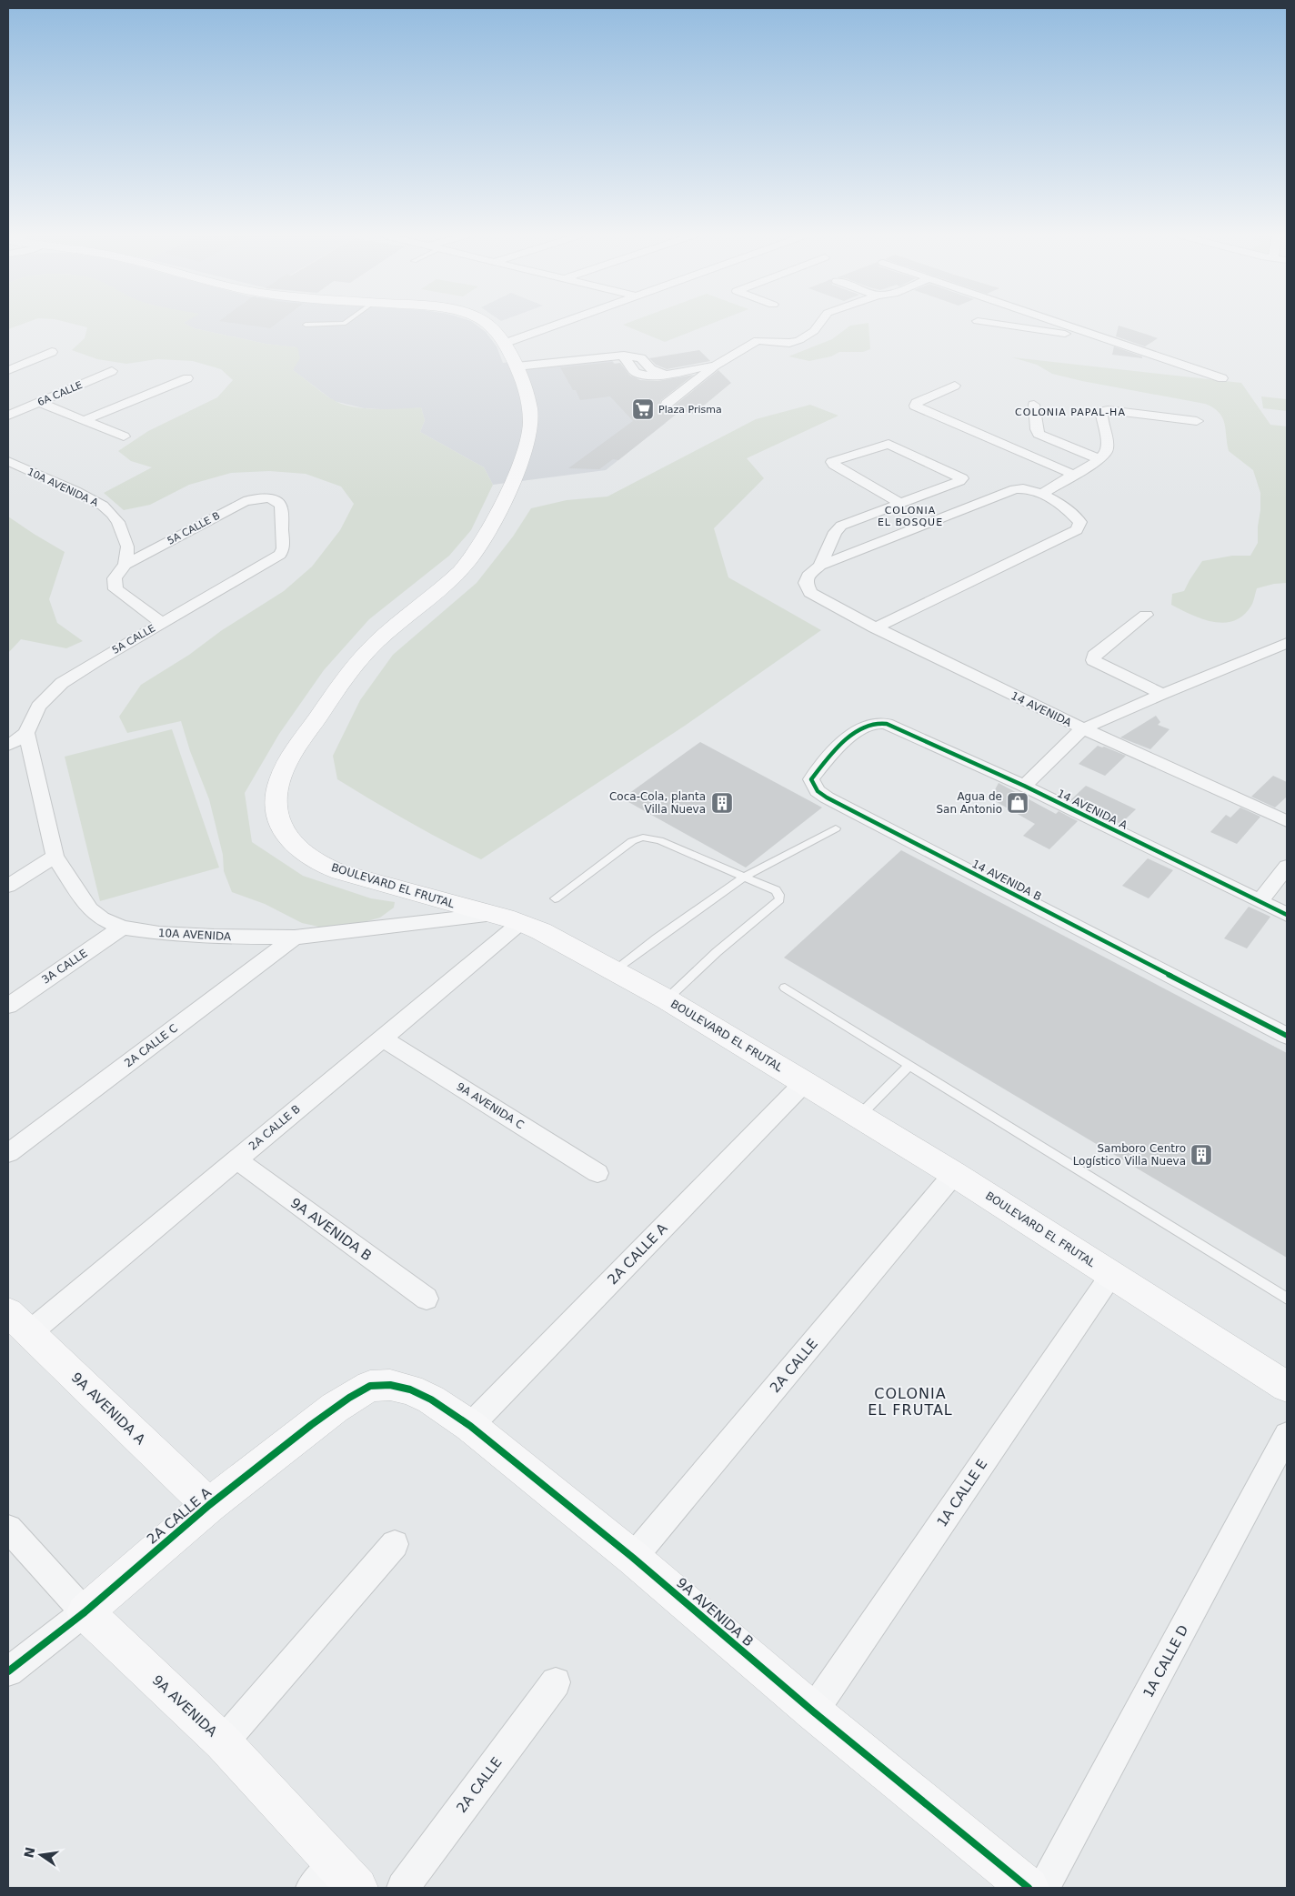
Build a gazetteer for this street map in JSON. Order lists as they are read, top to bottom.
{
  "streets": {
    "main road": [
      "BOULEVARD EL FRUTAL",
      "9A AVENIDA B",
      "2A CALLE A",
      "9A AVENIDA A",
      "9A AVENIDA"
    ],
    "street": [
      "6A CALLE",
      "10A AVENIDA A",
      "5A CALLE B",
      "5A CALLE",
      "14 AVENIDA",
      "14 AVENIDA A",
      "14 AVENIDA B",
      "10A AVENIDA",
      "3A CALLE",
      "2A CALLE C",
      "9A AVENIDA C",
      "2A CALLE B",
      "2A CALLE",
      "1A CALLE E",
      "1A CALLE D"
    ]
  },
  "crossings": [
    ["10A AVENIDA A", "5A CALLE B"],
    ["10A AVENIDA A", "5A CALLE"],
    ["5A CALLE B", "5A CALLE"],
    ["5A CALLE", "10A AVENIDA"],
    ["14 AVENIDA A", "14 AVENIDA B"],
    ["BOULEVARD EL FRUTAL", "10A AVENIDA"],
    ["BOULEVARD EL FRUTAL", "2A CALLE B"],
    ["BOULEVARD EL FRUTAL", "2A CALLE A"],
    ["BOULEVARD EL FRUTAL", "2A CALLE"],
    ["BOULEVARD EL FRUTAL", "1A CALLE E"],
    ["10A AVENIDA", "3A CALLE"],
    ["10A AVENIDA", "2A CALLE C"],
    ["9A AVENIDA C", "2A CALLE B"],
    ["2A CALLE B", "9A AVENIDA B"],
    ["2A CALLE B", "9A AVENIDA A"],
    ["9A AVENIDA B", "2A CALLE A"],
    ["9A AVENIDA B", "2A CALLE"],
    ["9A AVENIDA B", "1A CALLE E"],
    ["2A CALLE A", "9A AVENIDA A"],
    ["2A CALLE A", "9A AVENIDA"]
  ],
  "districts": ["COLONIA PAPAL-HA", "COLONIA EL BOSQUE", "COLONIA EL FRUTAL"],
  "places": {
    "supermarket": ["Plaza Prisma"],
    "building": ["Coca-Cola, planta Villa Nueva", "Samboro Centro Logístico Villa Nueva"],
    "shop": ["Agua de San Antonio"]
  },
  "north": "left"
}
